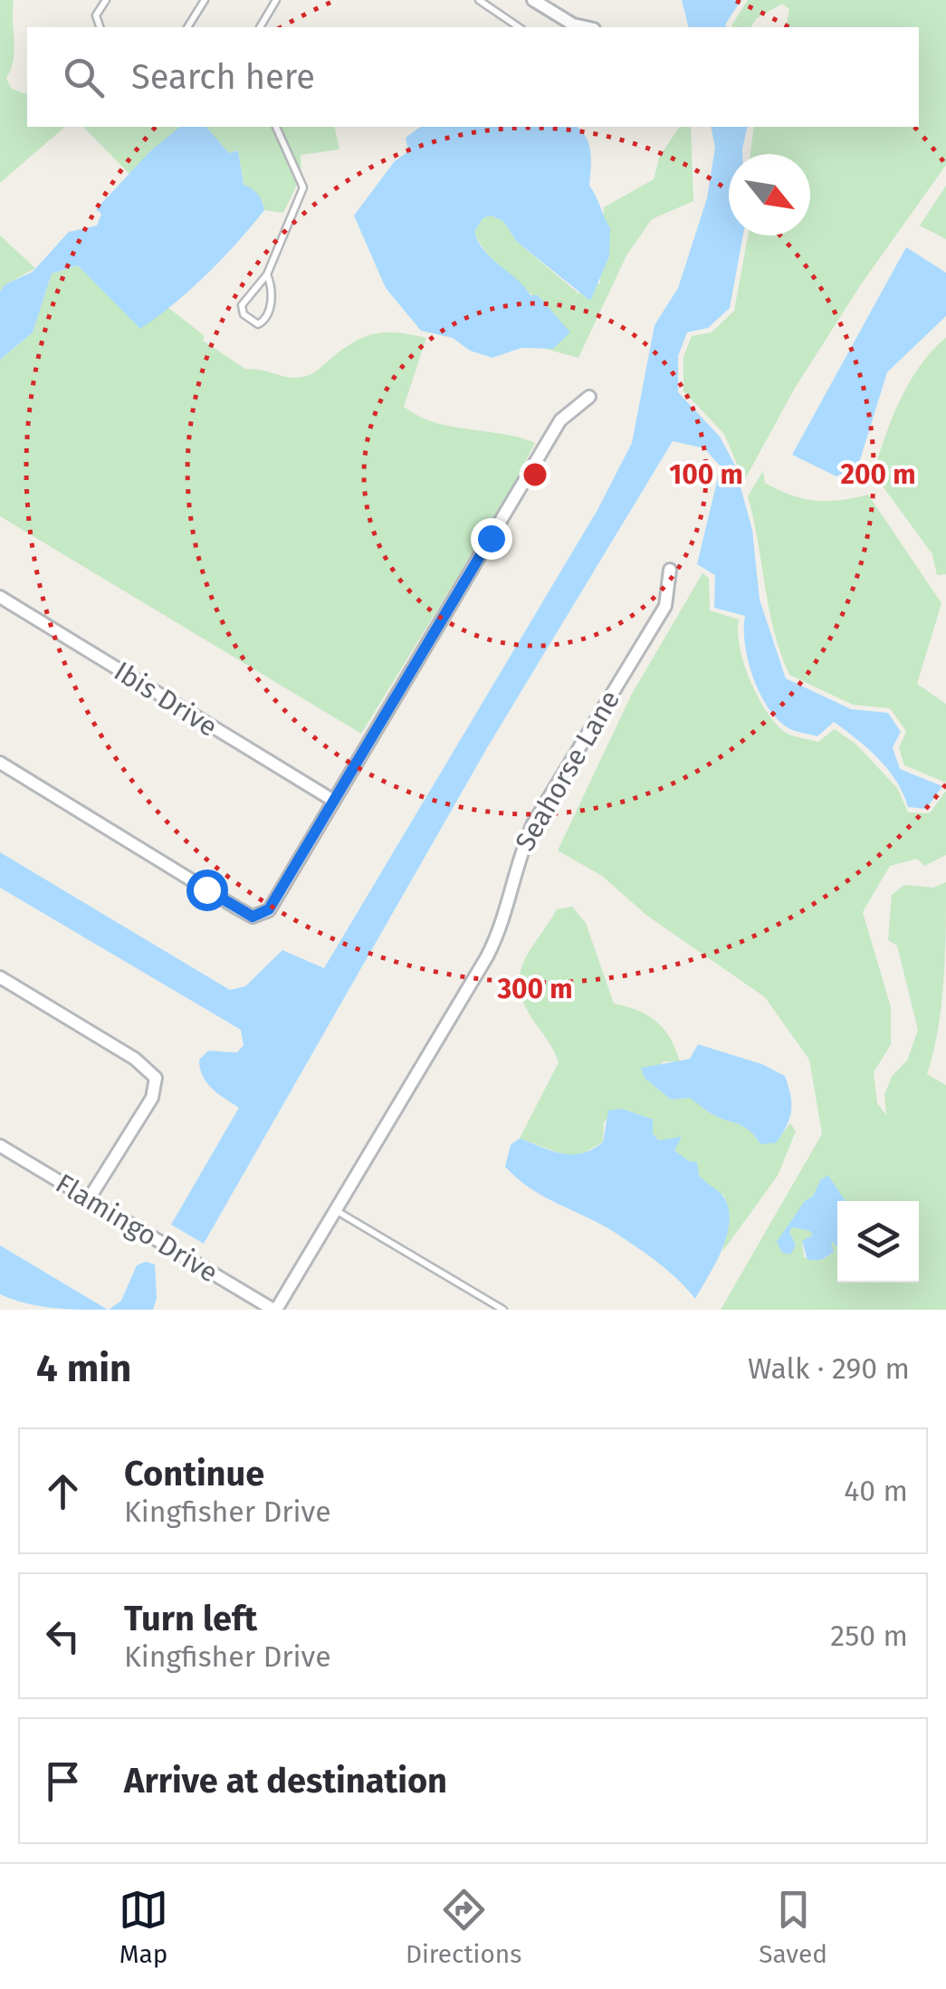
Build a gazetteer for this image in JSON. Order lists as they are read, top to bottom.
{
  "streets": {
    "street": ["Ibis Drive", "Seahorse Lane", "Flamingo Drive"]
  },
  "crossings": [
    ["Seahorse Lane", "Flamingo Drive"]
  ],
  "north": "bottom right",
  "page": {
    "search": "Search here",
    "heading": ["4 min", "Walk · 290 m"],
    "list": [
      ["Continue", "Kingfisher Drive", "40 m"],
      ["Turn left", "Kingfisher Drive", "250 m"],
      "Arrive at destination"
    ],
    "nav": ["Map", "Directions", "Saved"]
  },
  "rings": ["100 m", "200 m", "300 m"]
}
